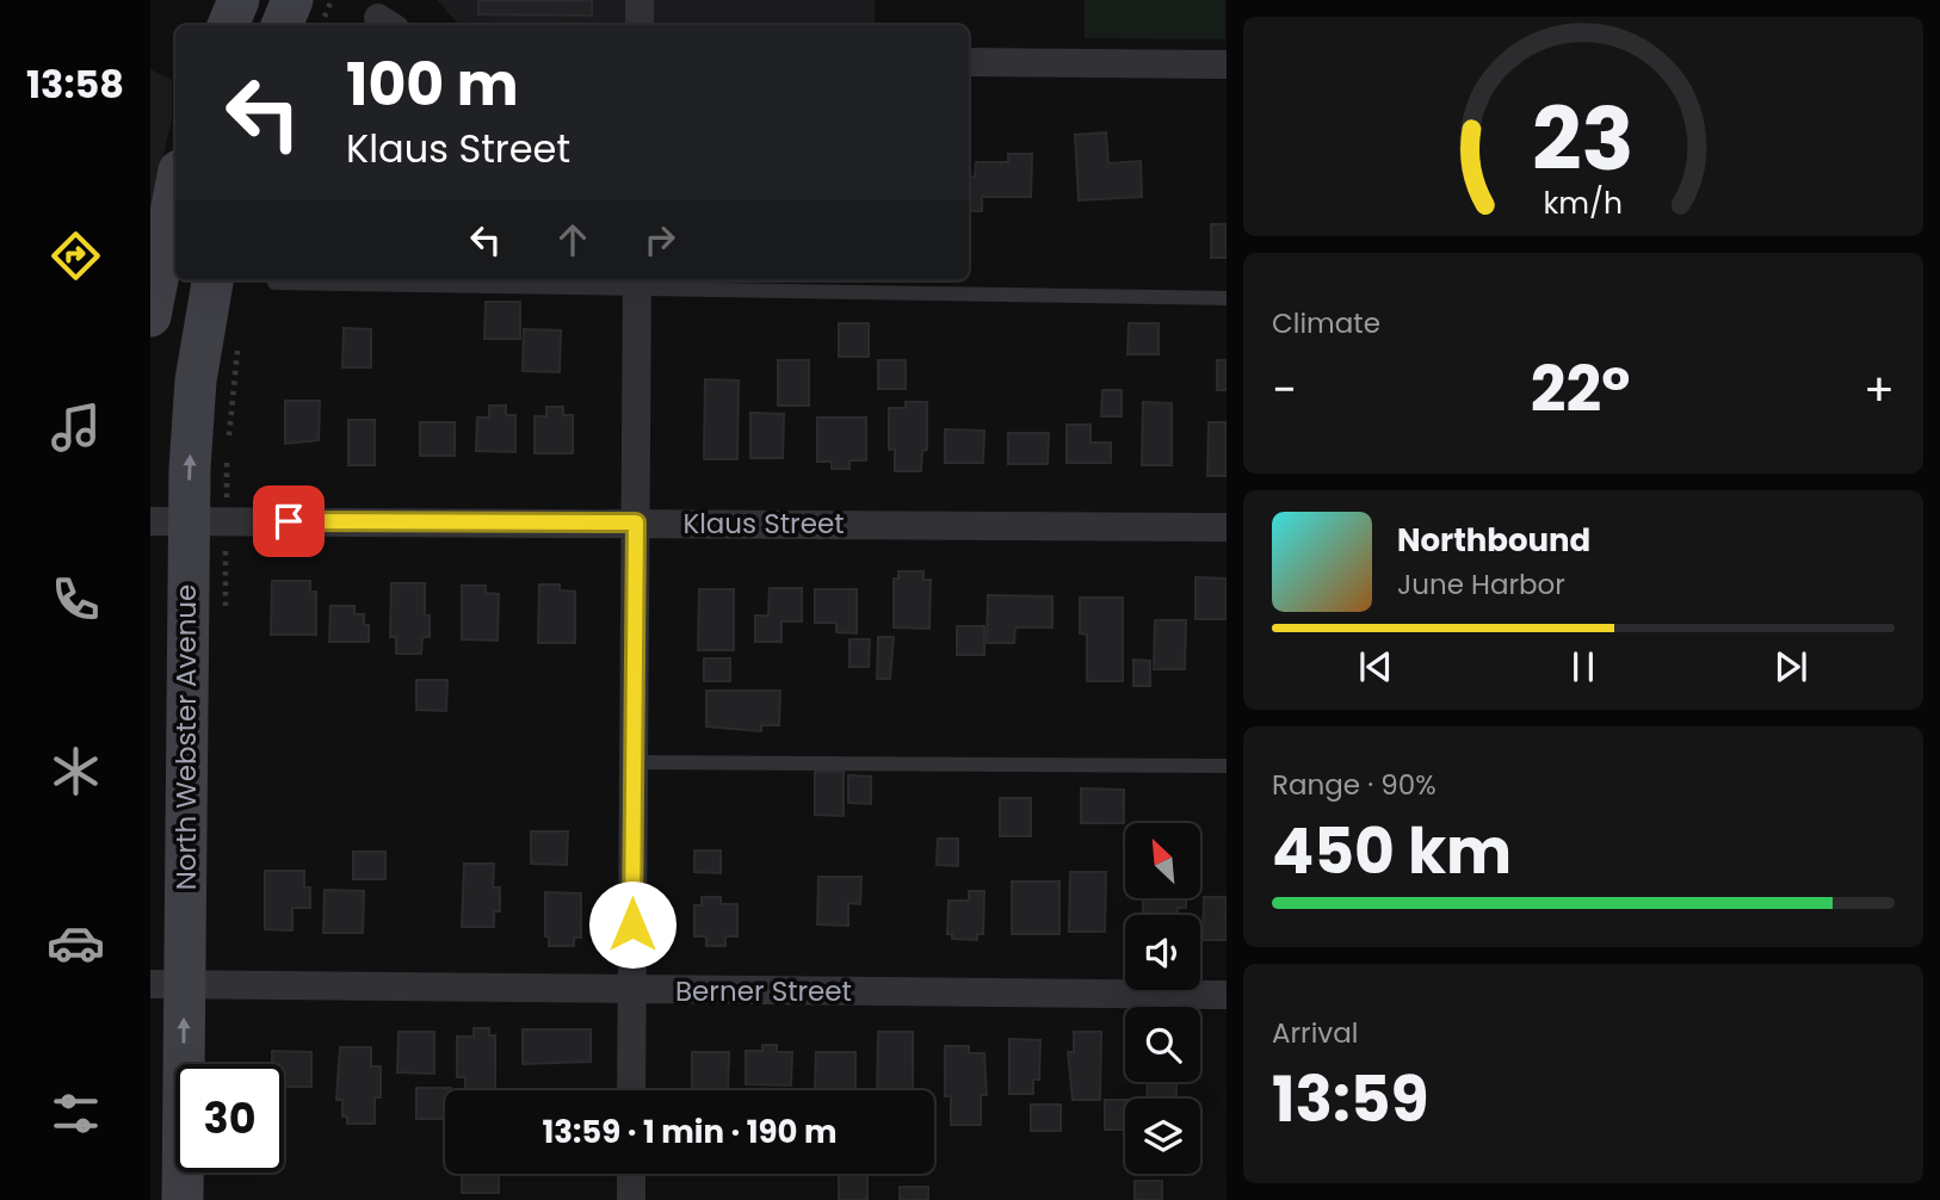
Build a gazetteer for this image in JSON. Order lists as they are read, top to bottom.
{
  "streets": {
    "main road": ["North Webster Avenue"],
    "street": ["Klaus Street", "Berner Street"]
  },
  "crossings": [
    ["Klaus Street", "North Webster Avenue"],
    ["North Webster Avenue", "Berner Street"]
  ],
  "one_way": ["North Webster Avenue"],
  "north": "top left",
  "page": {
    "tabs": "13:58",
    "turn": ["100 m", "Klaus Street"],
    "tile": [
      "Climate",
      ["Range · 90%", "450 km"],
      ["Arrival", "13:59"]
    ],
    "heat": ["−", "22°", "+"],
    "song": ["Northbound", "June Harbor"],
    "limit": "30",
    "trip": "13:59 · 1 min · 190 m",
    "gauge": ["23", "km/h"]
  }
}
